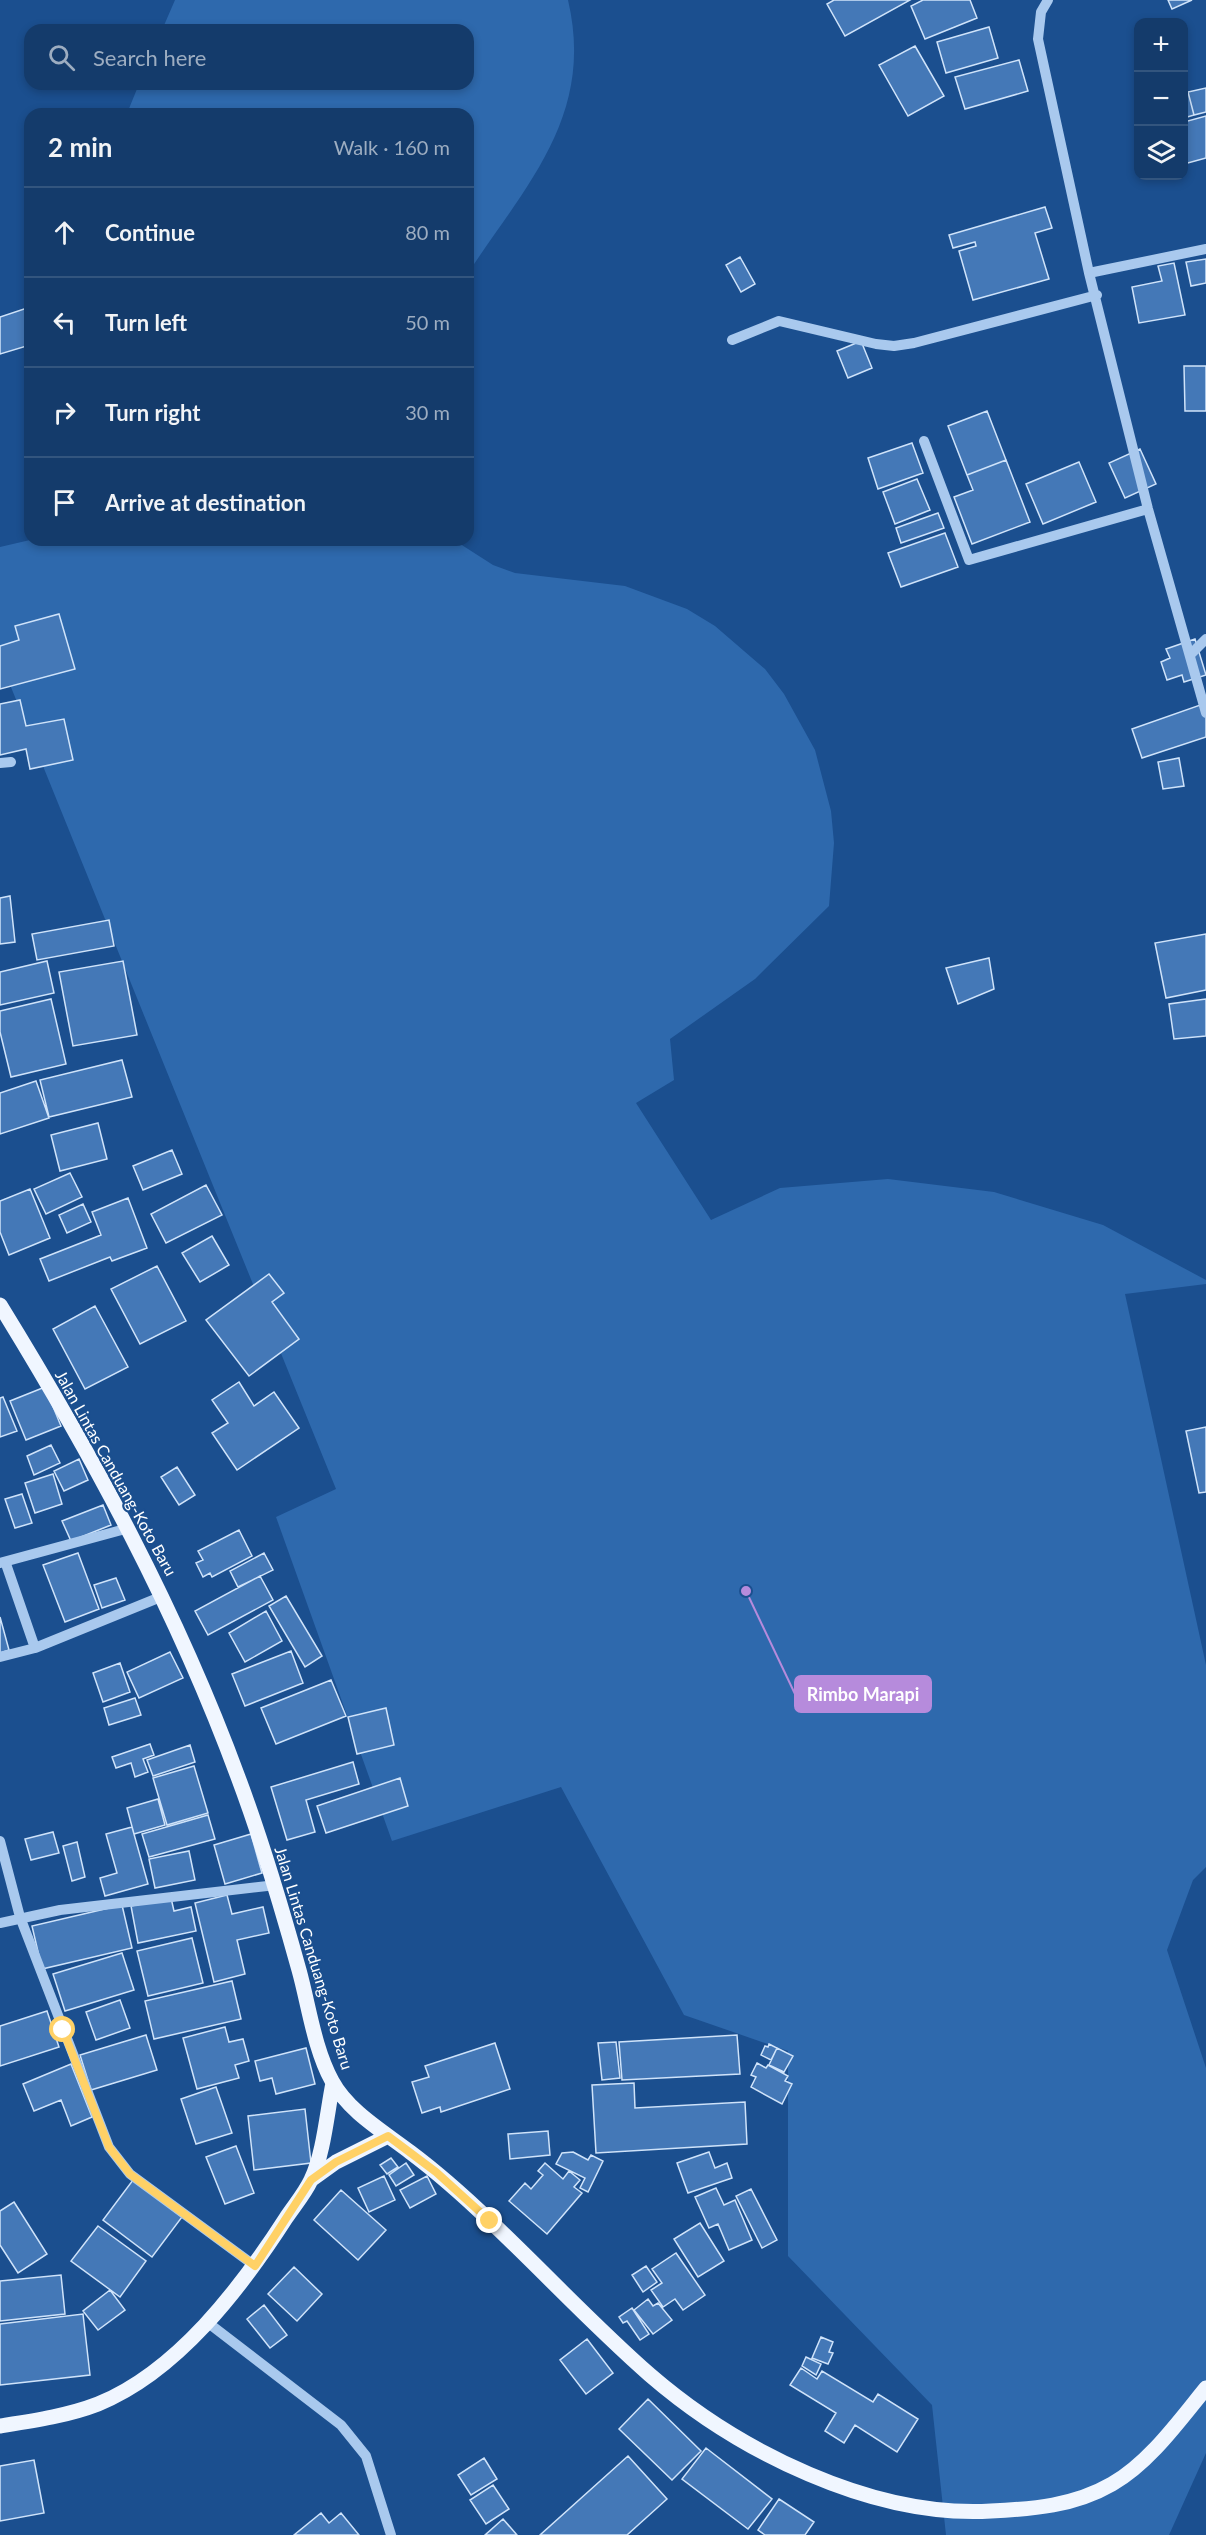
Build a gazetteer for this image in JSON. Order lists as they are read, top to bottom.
{
  "streets": {
    "main road": ["Jalan Lintas Canduang-Koto Baru"]
  },
  "places": ["Rimbo Marapi"],
  "page": {
    "map_buttons": ["+", "−"],
    "search": "Search here",
    "heading": ["2 min", "Walk · 160 m"],
    "list": [
      ["Continue", "80 m"],
      ["Turn left", "50 m"],
      ["Turn right", "30 m"],
      "Arrive at destination"
    ]
  }
}
